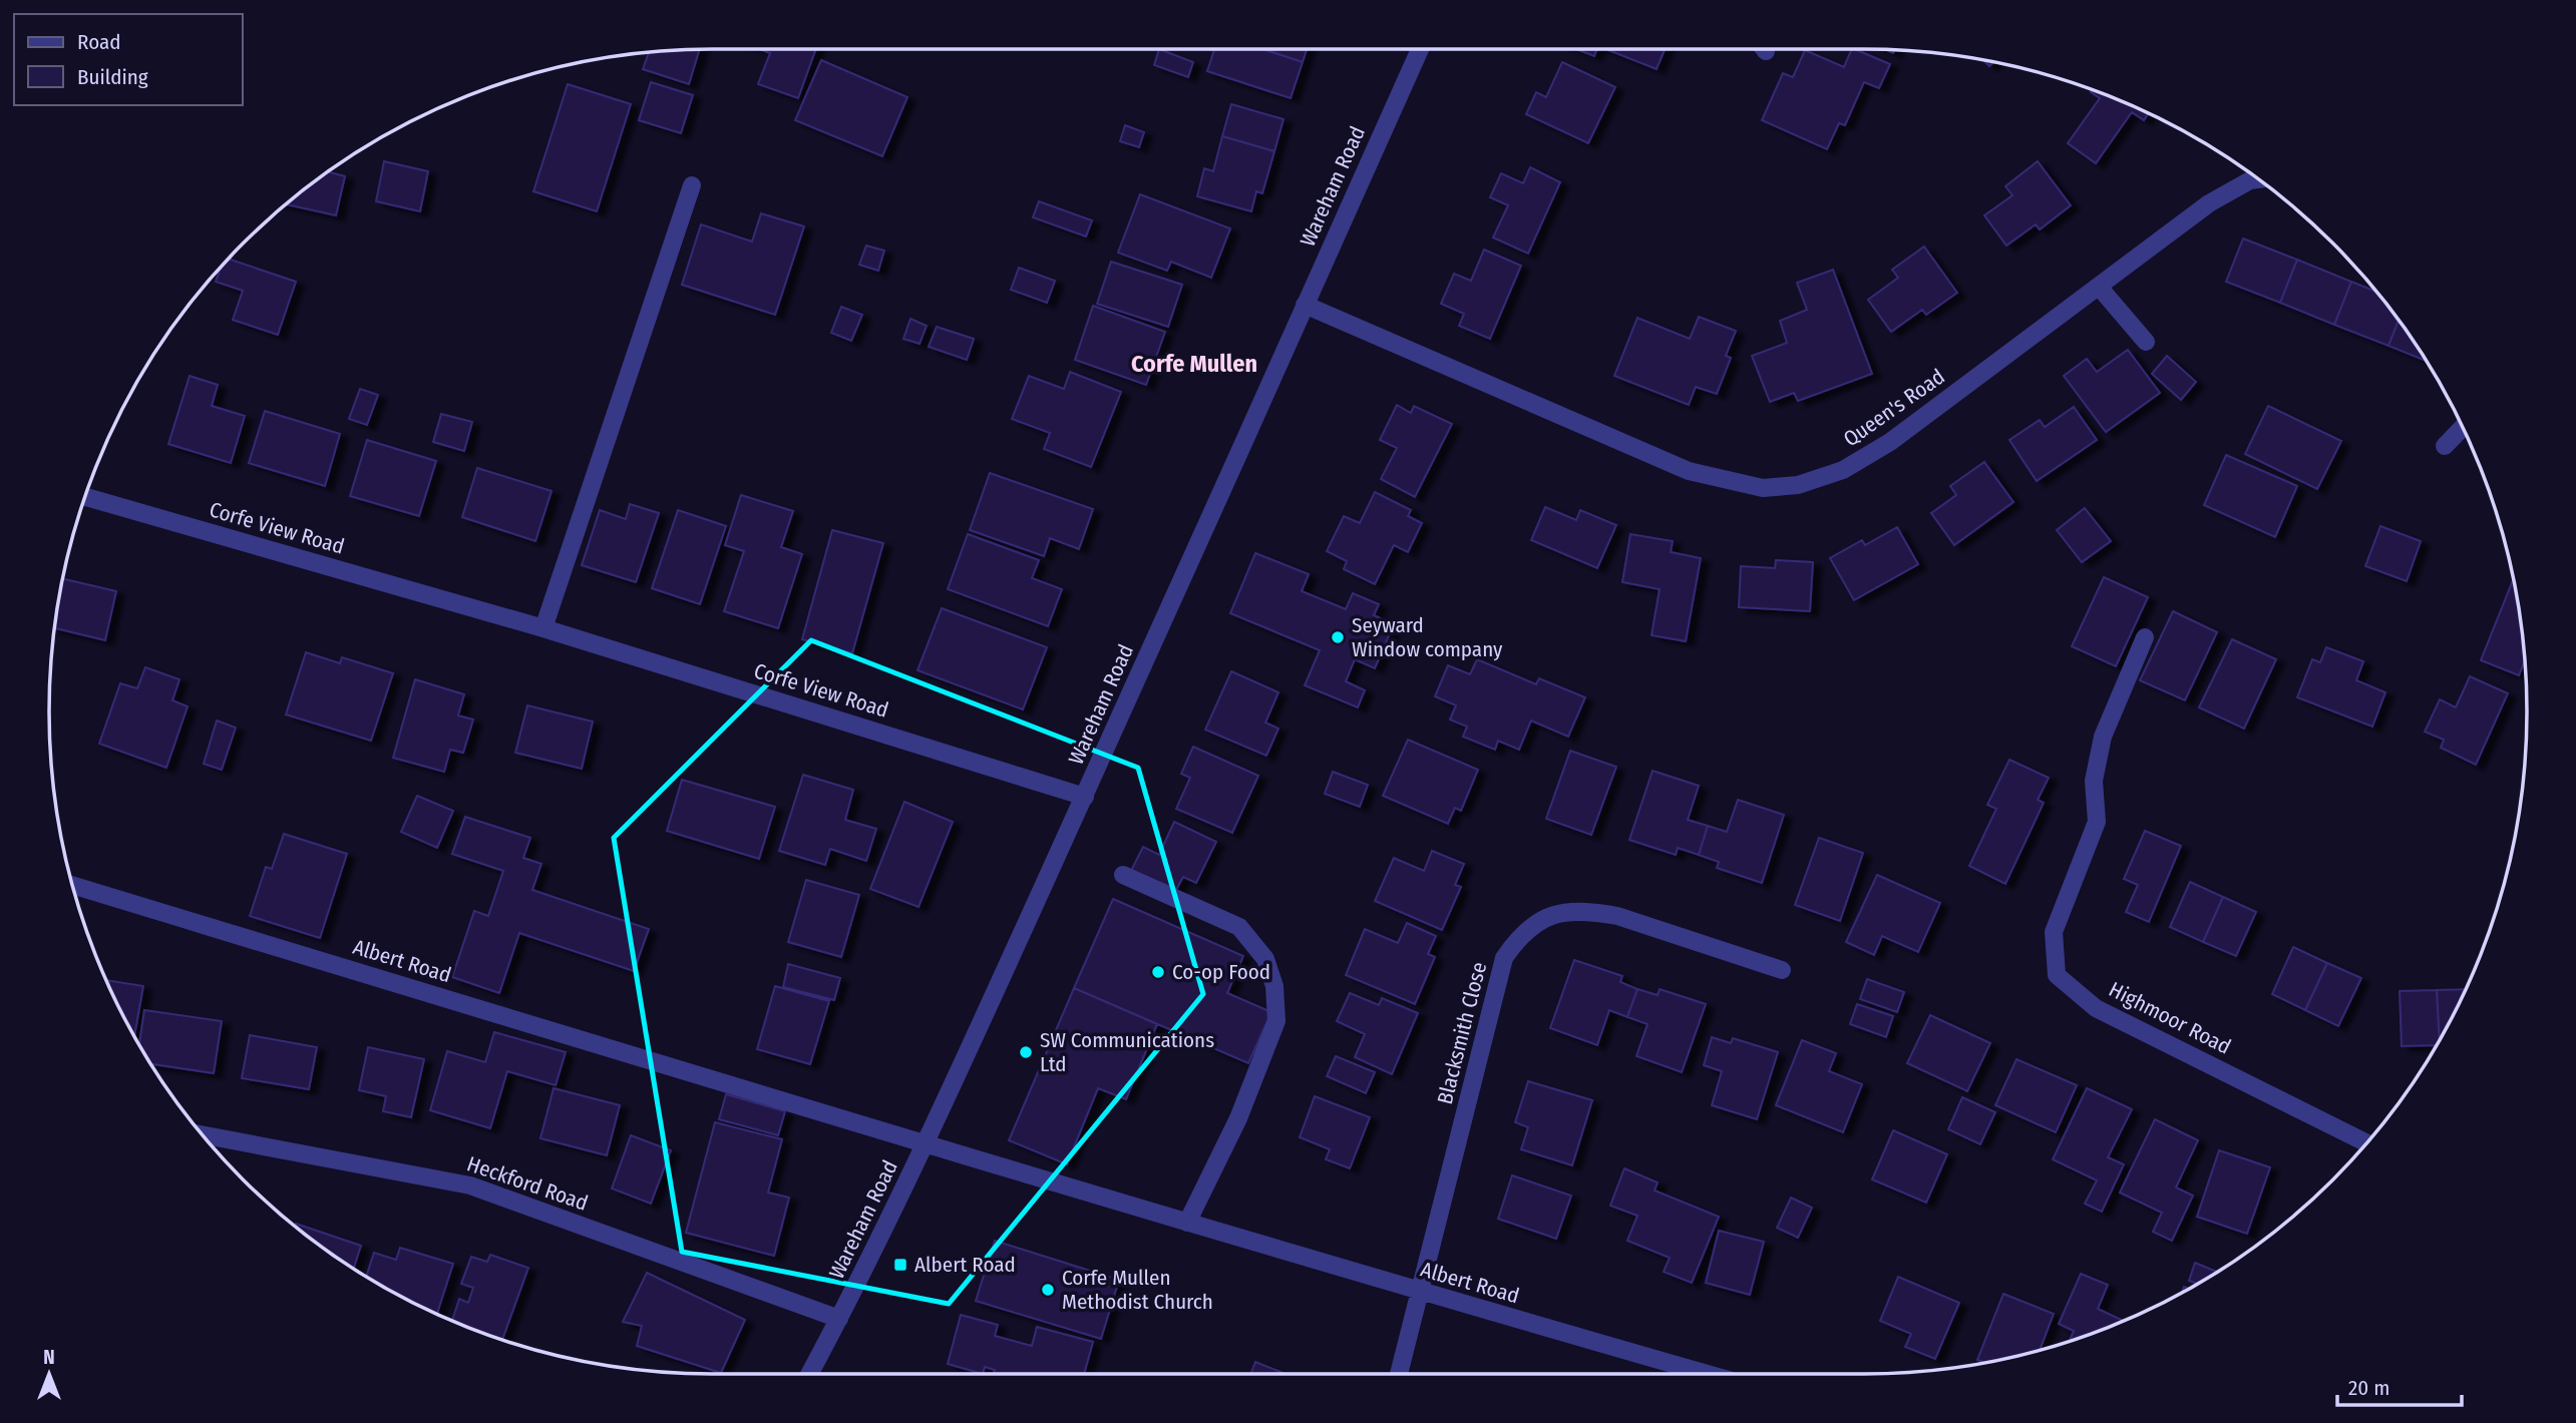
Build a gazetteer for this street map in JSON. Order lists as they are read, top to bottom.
{
  "streets": {
    "street": [
      "Wareham Road",
      "Queen's Road",
      "Corfe View Road",
      "Albert Road",
      "Highmoor Road",
      "Blacksmith Close",
      "Heckford Road"
    ]
  },
  "crossings": [
    ["Wareham Road", "Queen's Road"],
    ["Wareham Road", "Corfe View Road"],
    ["Wareham Road", "Albert Road"],
    ["Wareham Road", "Heckford Road"],
    ["Albert Road", "Blacksmith Close"]
  ],
  "districts": ["Corfe Mullen"],
  "places": {
    "other": [
      "Seyward Window company",
      "Co-op Food",
      "SW Communications Ltd",
      "Corfe Mullen Methodist Church"
    ],
    "transit": ["Albert Road"]
  },
  "legend": ["Road", "Building"],
  "scale_bar": "20 m",
  "north": "top"
}
